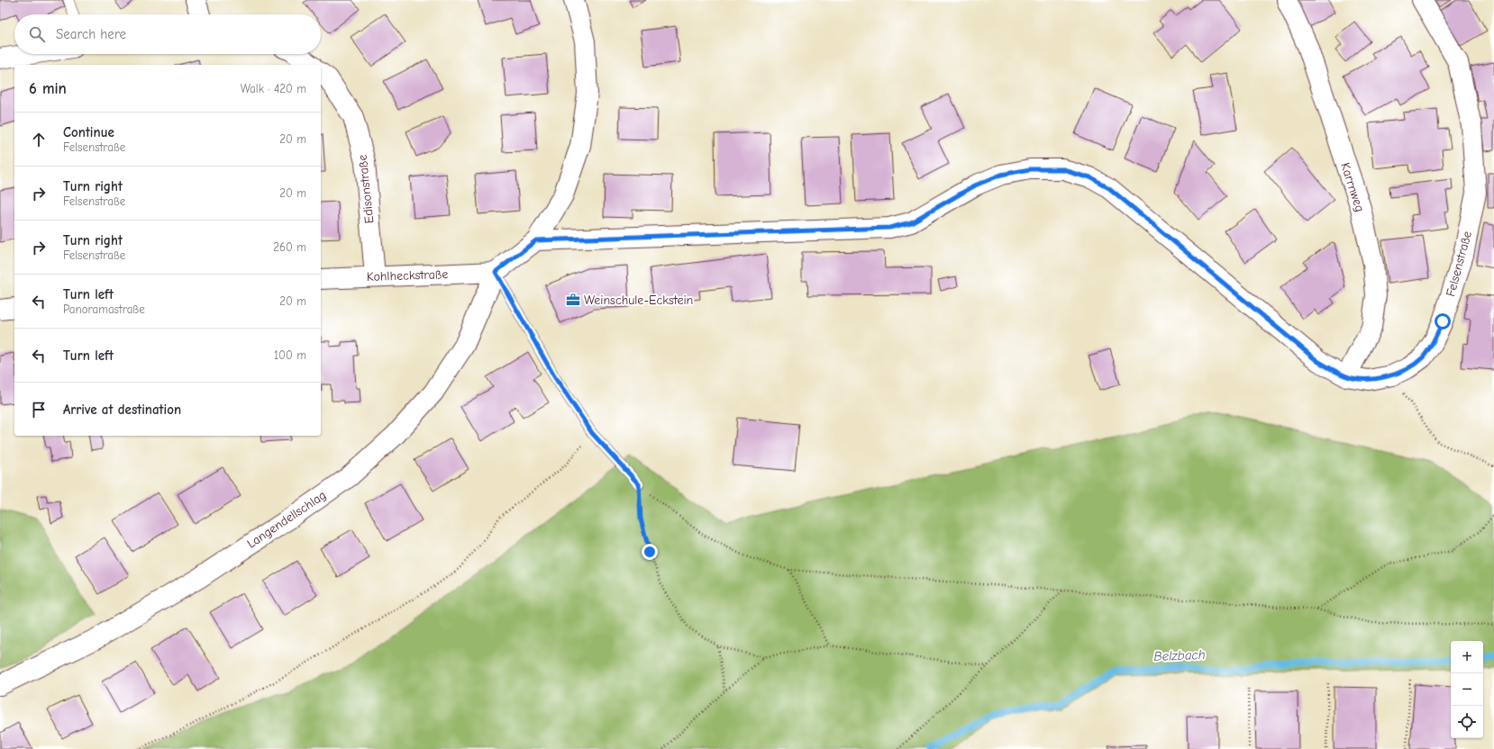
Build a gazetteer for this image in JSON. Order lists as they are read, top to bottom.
{
  "streets": {
    "street": [
      "Karrnweg",
      "Edisonstraße",
      "Felsenstraße",
      "Kohlheckstraße",
      "Langendellschlag"
    ]
  },
  "crossings": [
    ["Karrnweg", "Felsenstraße"],
    ["Edisonstraße", "Kohlheckstraße"],
    ["Kohlheckstraße", "Langendellschlag"]
  ],
  "water": ["Belzbach"],
  "places": {
    "office": ["Weinschule-Eckstein"]
  },
  "page": {
    "search": "Search here",
    "heading": ["6 min", "Walk · 420 m"],
    "list": [
      ["Continue", "Felsenstraße", "20 m"],
      ["Turn right", "Felsenstraße", "20 m"],
      ["Turn right", "Felsenstraße", "260 m"],
      ["Turn left", "Panoramastraße", "20 m"],
      ["Turn left", "100 m"],
      "Arrive at destination"
    ],
    "map_buttons": ["+", "−"]
  }
}
